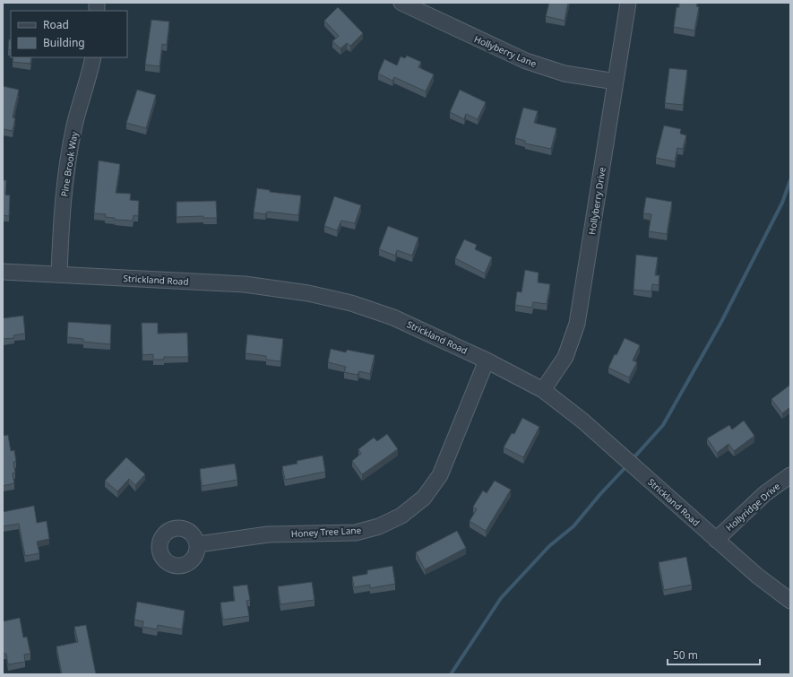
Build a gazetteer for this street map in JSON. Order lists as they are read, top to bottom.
{
  "streets": {
    "street": [
      "Hollyberry Lane",
      "Pine Brook Way",
      "Hollyberry Drive",
      "Strickland Road",
      "Hollyridge Drive",
      "Honey Tree Lane"
    ]
  },
  "crossings": [
    ["Hollyberry Lane", "Hollyberry Drive"],
    ["Pine Brook Way", "Strickland Road"],
    ["Hollyberry Drive", "Strickland Road"],
    ["Strickland Road", "Hollyridge Drive"],
    ["Strickland Road", "Honey Tree Lane"]
  ],
  "legend": ["Road", "Building"],
  "scale_bar": "50 m"
}
